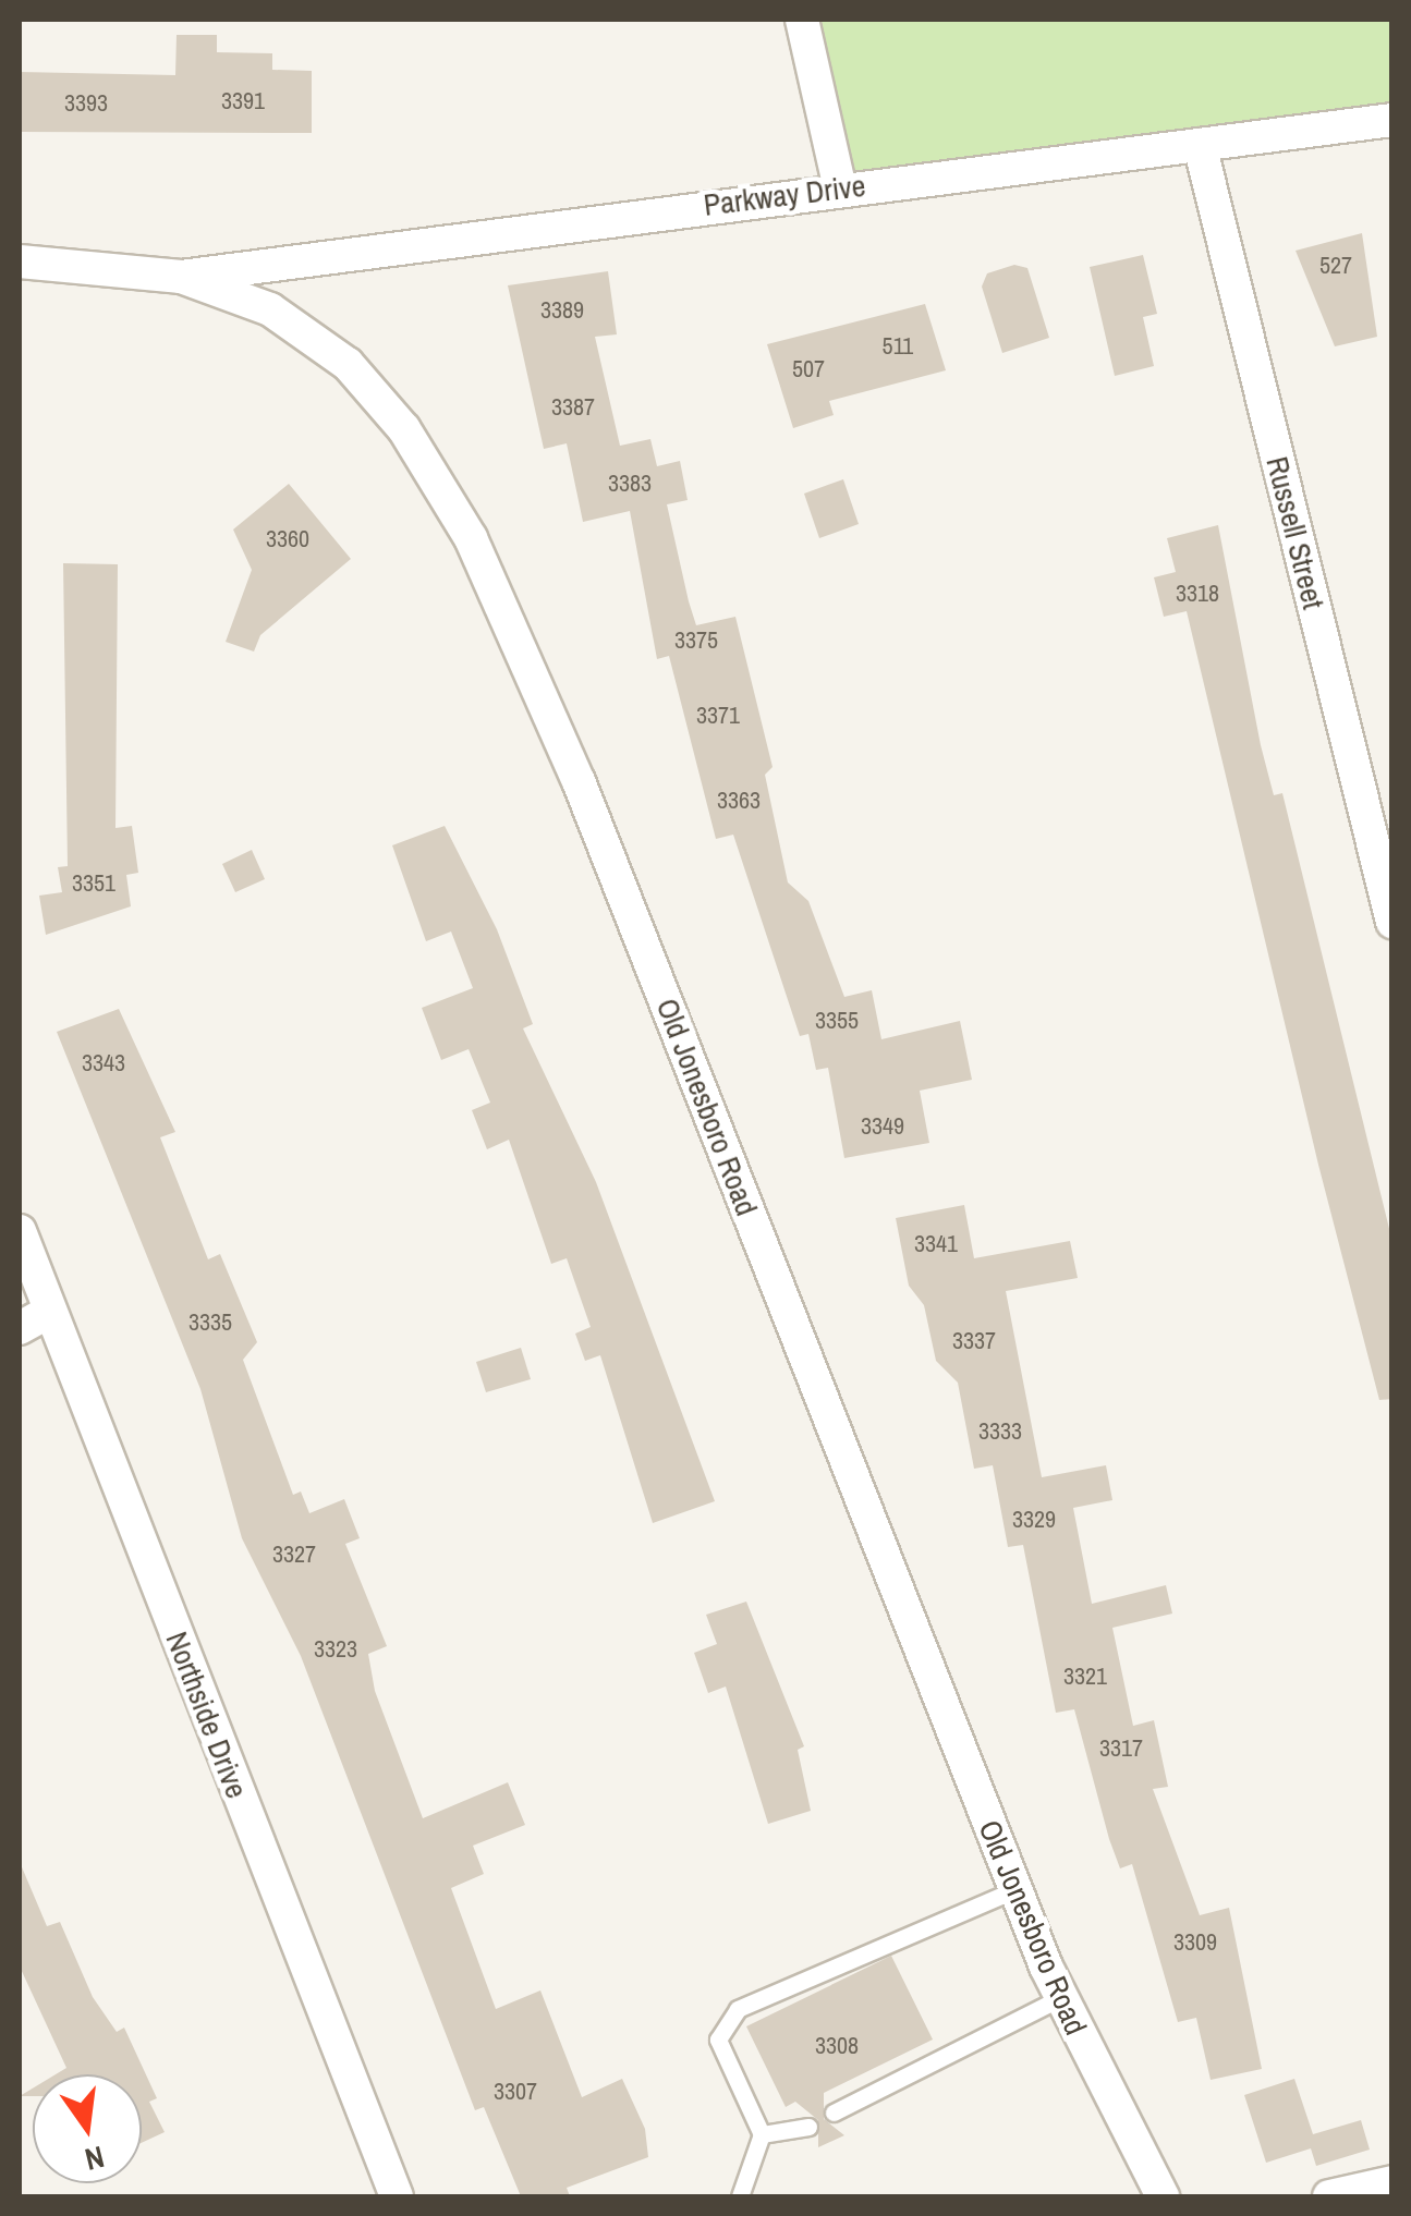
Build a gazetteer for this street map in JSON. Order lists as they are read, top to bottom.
{
  "streets": {
    "street": [
      "Parkway Drive",
      "Russell Street",
      "Old Jonesboro Road",
      "Northside Drive"
    ]
  },
  "crossings": [
    ["Parkway Drive", "Russell Street"],
    ["Parkway Drive", "Old Jonesboro Road"]
  ],
  "house_numbers": [
    "3391",
    "3393",
    "527",
    "3389",
    "511",
    "507",
    "3387",
    "3383",
    "3360",
    "3318",
    "3375",
    "3371",
    "3363",
    "3351",
    "3355",
    "3343",
    "3349",
    "3341",
    "3335",
    "3337",
    "3333",
    "3329",
    "3327",
    "3323",
    "3321",
    "3317",
    "3309",
    "3308",
    "3307"
  ],
  "north": "bottom"
}
